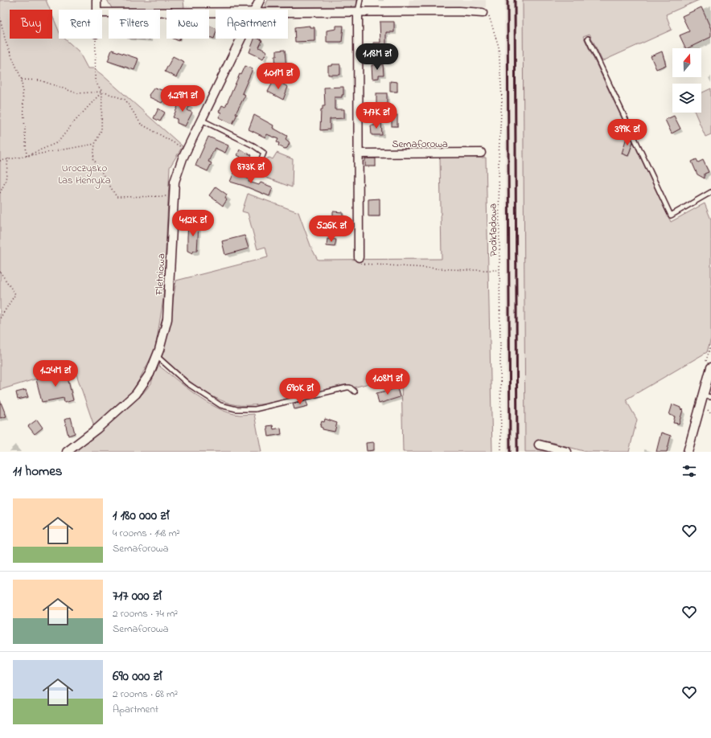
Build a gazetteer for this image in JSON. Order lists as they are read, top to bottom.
{
  "streets": {
    "street": ["Semaforowa", "Fletniowa"],
    "path": ["Podkładowa"]
  },
  "parks": ["Uroczysko Las Henryka"],
  "north": "top",
  "page": {
    "chip": [
      "Buy",
      "Rent",
      "Filters",
      "New",
      "Apartment"
    ],
    "price": [
      "1.18M zł",
      "1.01M zł",
      "1.29M zł",
      "717K zł",
      "399K zł",
      "873K zł",
      "412K zł",
      "526K zł",
      "1.24M zł",
      "1.08M zł",
      "690K zł"
    ],
    "heading": "11 homes",
    "list": [
      {
        "name": "1 180 000 zł",
        "note": "4 rooms · 148 m² · Semaforowa"
      },
      {
        "name": "717 000 zł",
        "note": "2 rooms · 74 m² · Semaforowa"
      },
      {
        "name": "690 000 zł",
        "note": "2 rooms · 68 m² · Apartment"
      }
    ]
  }
}
